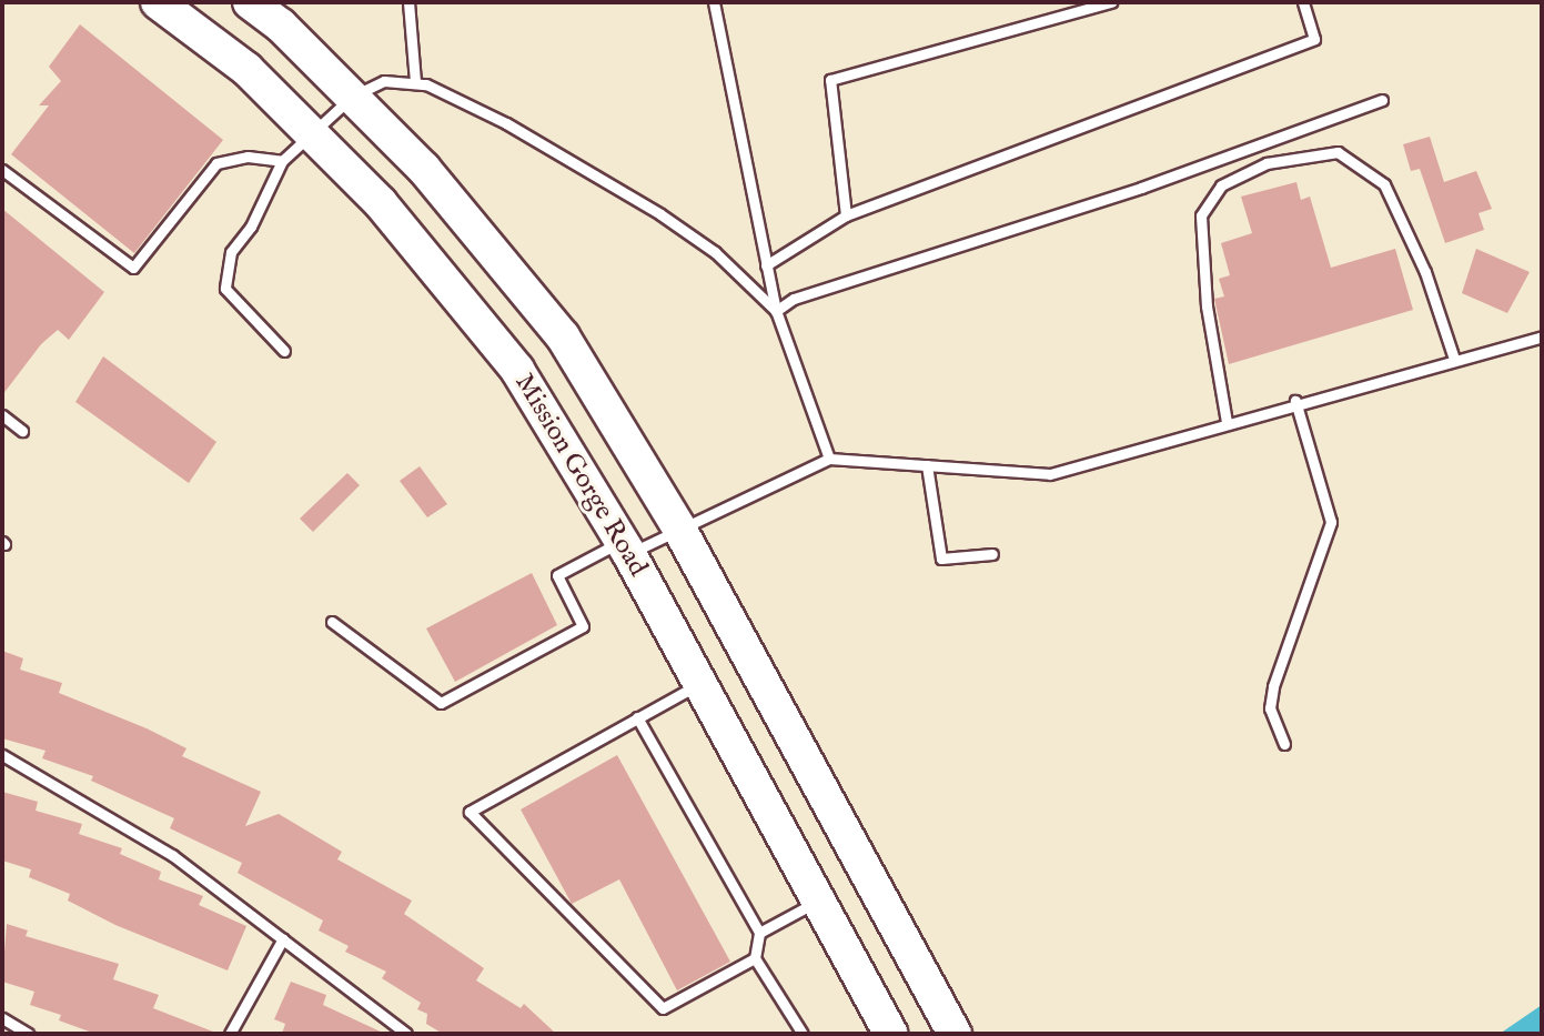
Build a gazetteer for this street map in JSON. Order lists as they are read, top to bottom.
{
  "streets": {
    "main road": ["Mission Gorge Road"]
  }
}
